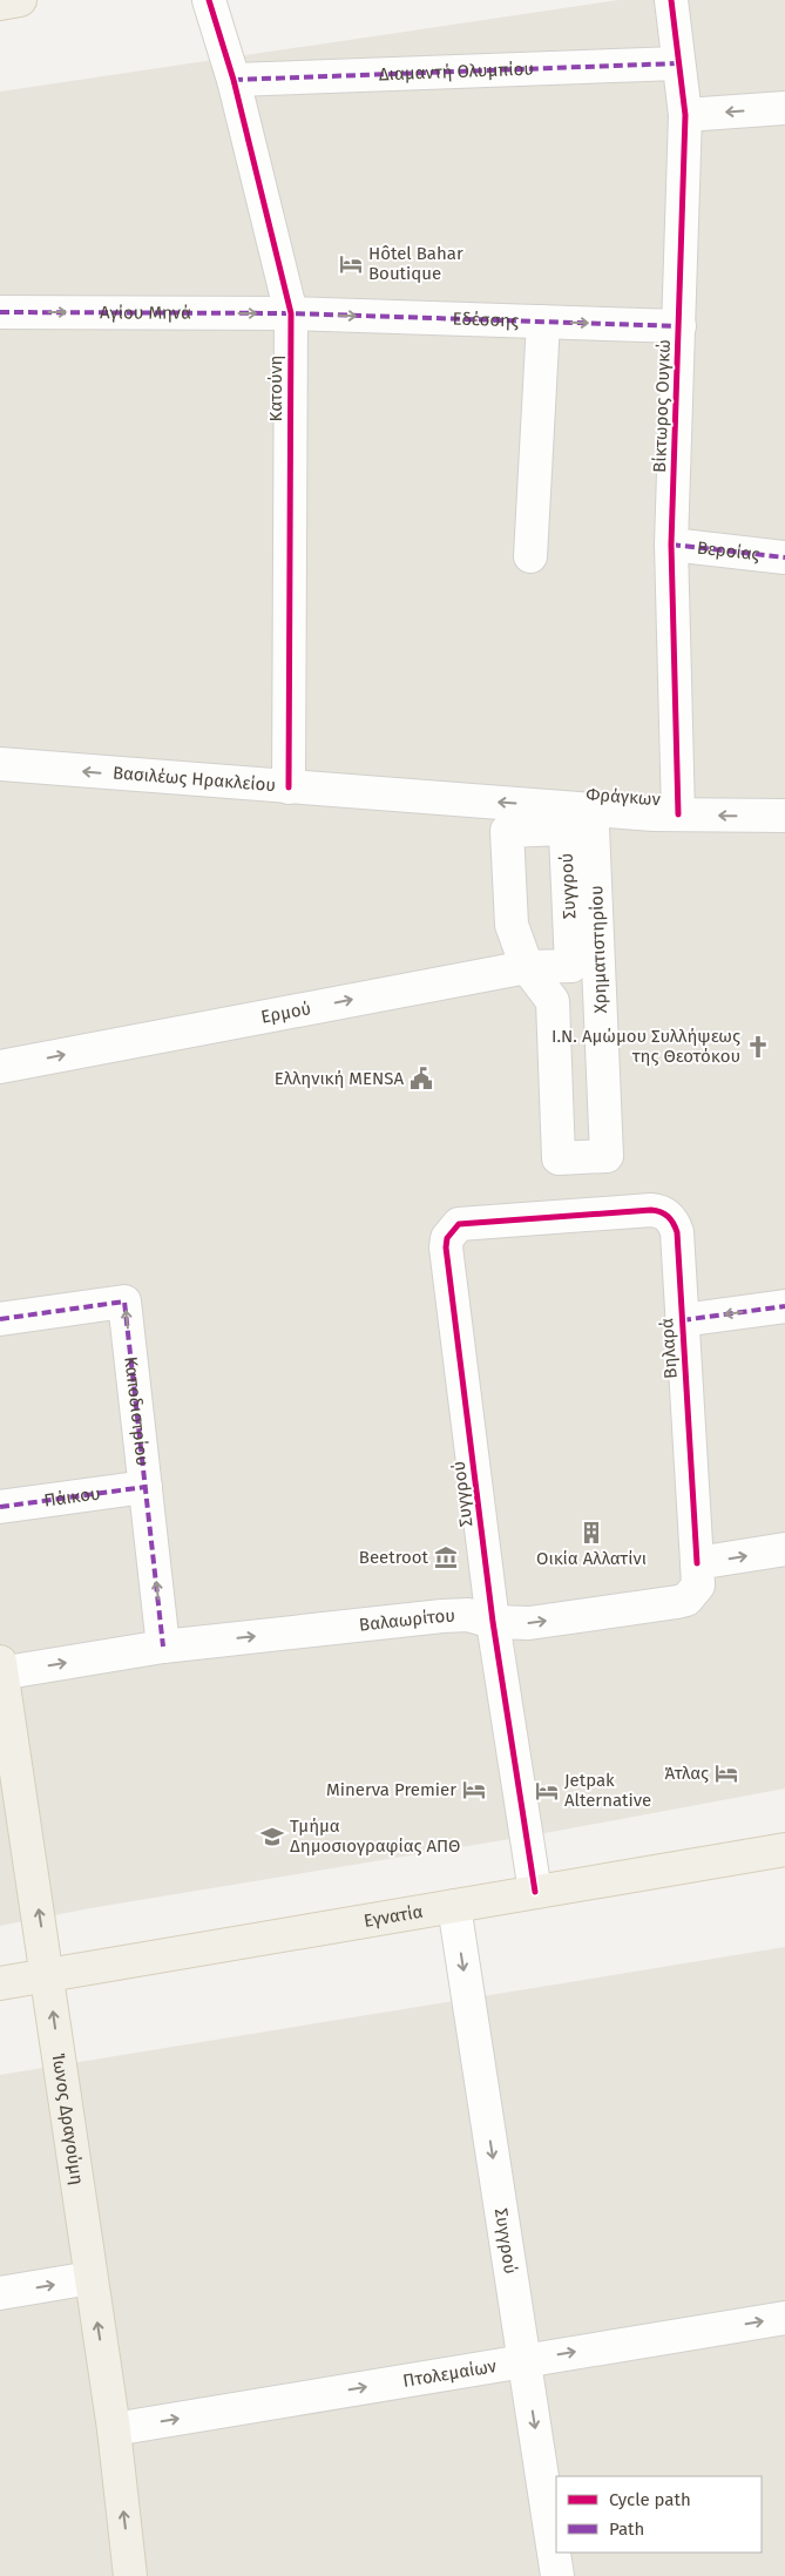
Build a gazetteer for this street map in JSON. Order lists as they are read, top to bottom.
{
  "streets": {
    "main road": ["Εγνατία", "Ίωνος Δραγούμη"],
    "street": [
      "Διαμαντή Ολυμπίου",
      "Αγίου Μηνά",
      "Εδέσσης",
      "Κατούνη",
      "Βίκτωρος Ουγκώ",
      "Βεροίας",
      "Βασιλέως Ηρακλείου",
      "Φράγκων",
      "Συγγρού",
      "Χρηματιστηρίου",
      "Ερμού",
      "Βηλαρά",
      "Καποδιστρίου",
      "Πάικου",
      "Βαλαωρίτου",
      "Πτολεμαίων"
    ]
  },
  "crossings": [
    ["Διαμαντή Ολυμπίου", "Κατούνη"],
    ["Διαμαντή Ολυμπίου", "Βίκτωρος Ουγκώ"],
    ["Αγίου Μηνά", "Εδέσσης"],
    ["Αγίου Μηνά", "Κατούνη"],
    ["Εδέσσης", "Κατούνη"],
    ["Εδέσσης", "Βίκτωρος Ουγκώ"],
    ["Κατούνη", "Βασιλέως Ηρακλείου"],
    ["Βίκτωρος Ουγκώ", "Βεροίας"],
    ["Βίκτωρος Ουγκώ", "Φράγκων"],
    ["Βασιλέως Ηρακλείου", "Φράγκων"],
    ["Βασιλέως Ηρακλείου", "Συγγρού"],
    ["Βασιλέως Ηρακλείου", "Χρηματιστηρίου"],
    ["Φράγκων", "Συγγρού"],
    ["Φράγκων", "Χρηματιστηρίου"],
    ["Συγγρού", "Χρηματιστηρίου"],
    ["Συγγρού", "Ερμού"],
    ["Συγγρού", "Βηλαρά"],
    ["Συγγρού", "Βαλαωρίτου"],
    ["Συγγρού", "Εγνατία"],
    ["Συγγρού", "Πτολεμαίων"],
    ["Χρηματιστηρίου", "Ερμού"],
    ["Βηλαρά", "Βαλαωρίτου"],
    ["Καποδιστρίου", "Πάικου"],
    ["Καποδιστρίου", "Βαλαωρίτου"],
    ["Βαλαωρίτου", "Ίωνος Δραγούμη"],
    ["Εγνατία", "Ίωνος Δραγούμη"],
    ["Ίωνος Δραγούμη", "Πτολεμαίων"]
  ],
  "one_way": [
    "Αγίου Μηνά",
    "Εδέσσης",
    "Βασιλέως Ηρακλείου",
    "Φράγκων",
    "Συγγρού",
    "Ερμού",
    "Βαλαωρίτου",
    "Ίωνος Δραγούμη",
    "Πτολεμαίων"
  ],
  "places": {
    "hotel": [
      "Hôtel Bahar Boutique",
      "Άτλας",
      "Minerva Premier",
      "Jetpak Alternative"
    ],
    "church": ["I.N. Αμώμου Συλλήψεως της Θεοτόκου"],
    "public building": ["Ελληνική MENSA"],
    "building": ["Οικία Αλλατίνι"],
    "museum": ["Beetroot"],
    "school or university": ["Τμήμα Δημοσιογραφίας ΑΠΘ"]
  },
  "legend": ["Cycle path", "Path"]
}
